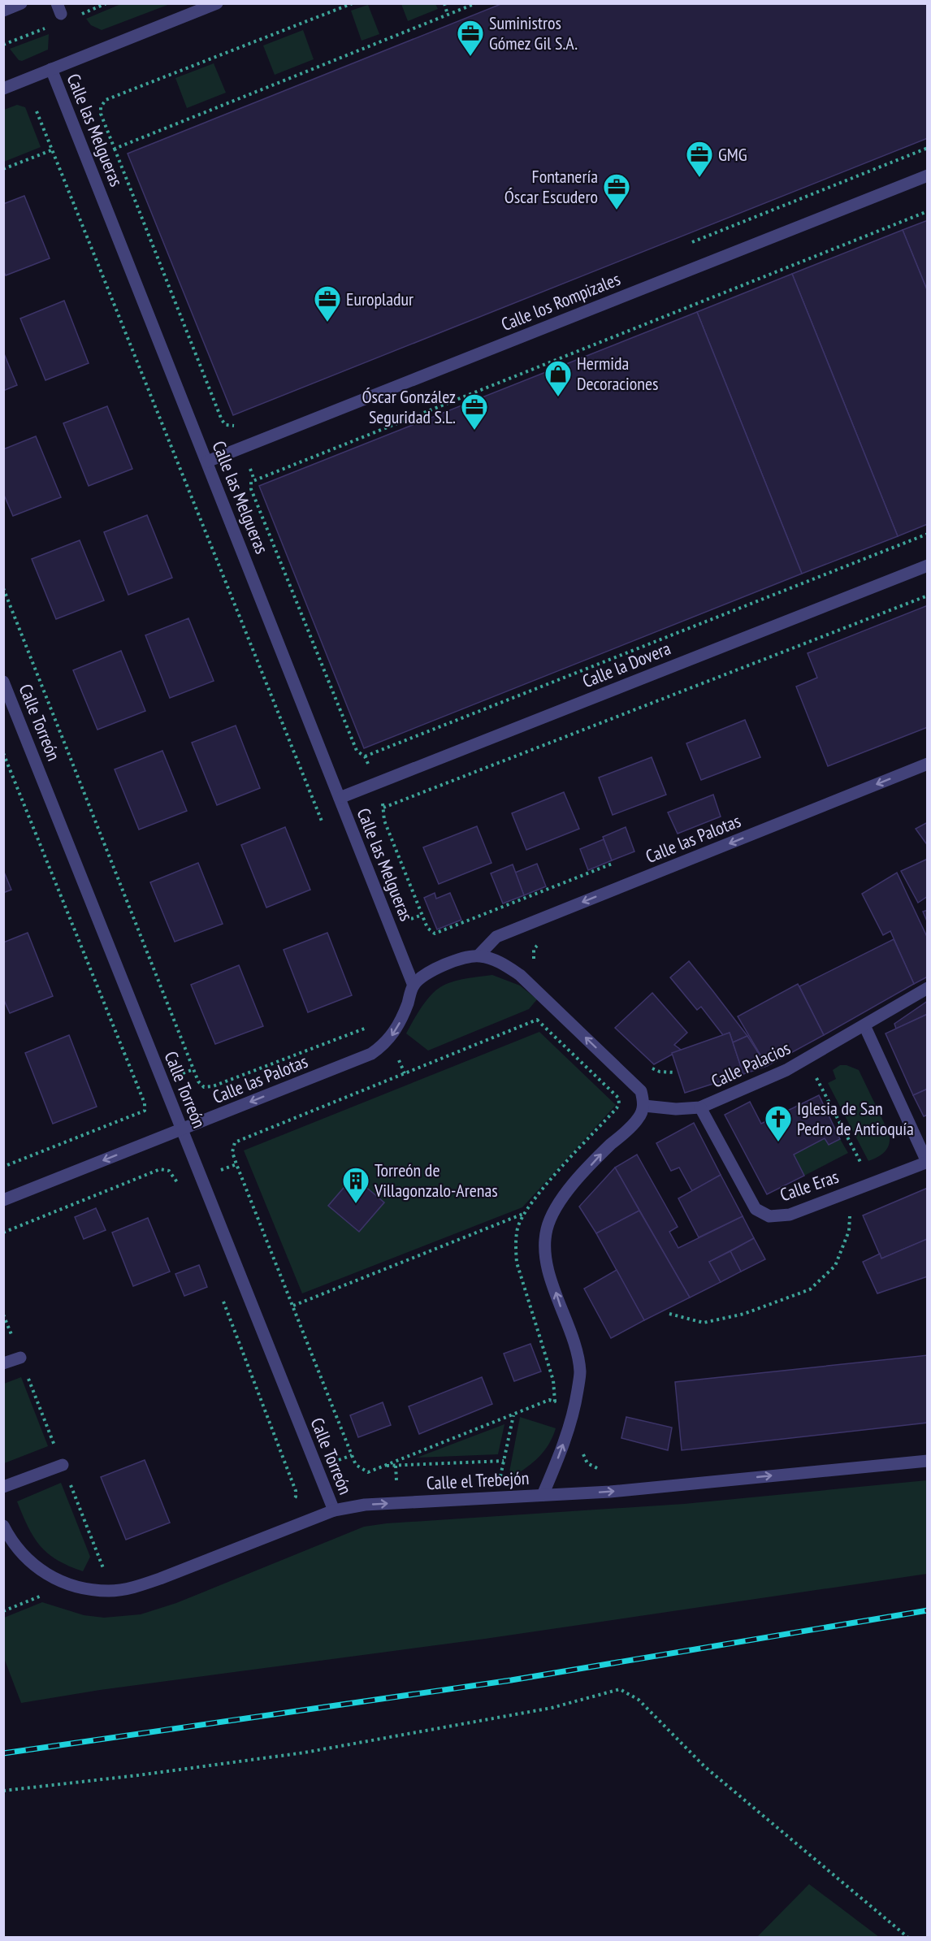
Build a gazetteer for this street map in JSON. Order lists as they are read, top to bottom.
{
  "streets": {
    "street": [
      "Calle las Melgueras",
      "Calle los Rompizales",
      "Calle la Dovera",
      "Calle Torreón",
      "Calle las Palotas",
      "Calle Palacios",
      "Calle Eras",
      "Calle el Trebejón"
    ]
  },
  "crossings": [
    ["Calle las Melgueras", "Calle los Rompizales"],
    ["Calle las Melgueras", "Calle la Dovera"],
    ["Calle las Melgueras", "Calle las Palotas"],
    ["Calle Torreón", "Calle las Palotas"],
    ["Calle Torreón", "Calle el Trebejón"],
    ["Calle Palacios", "Calle Eras"]
  ],
  "one_way": ["Calle las Palotas", "Calle el Trebejón"],
  "places": {
    "office": [
      "Suministros Gómez Gil S.A.",
      "GMG",
      "Fontanería Óscar Escudero",
      "Europladur",
      "Óscar González Seguridad S.L."
    ],
    "shop": ["Hermida Decoraciones"],
    "church": ["Iglesia de San Pedro de Antioquía"],
    "building": ["Torreón de Villagonzalo-Arenas"]
  }
}
